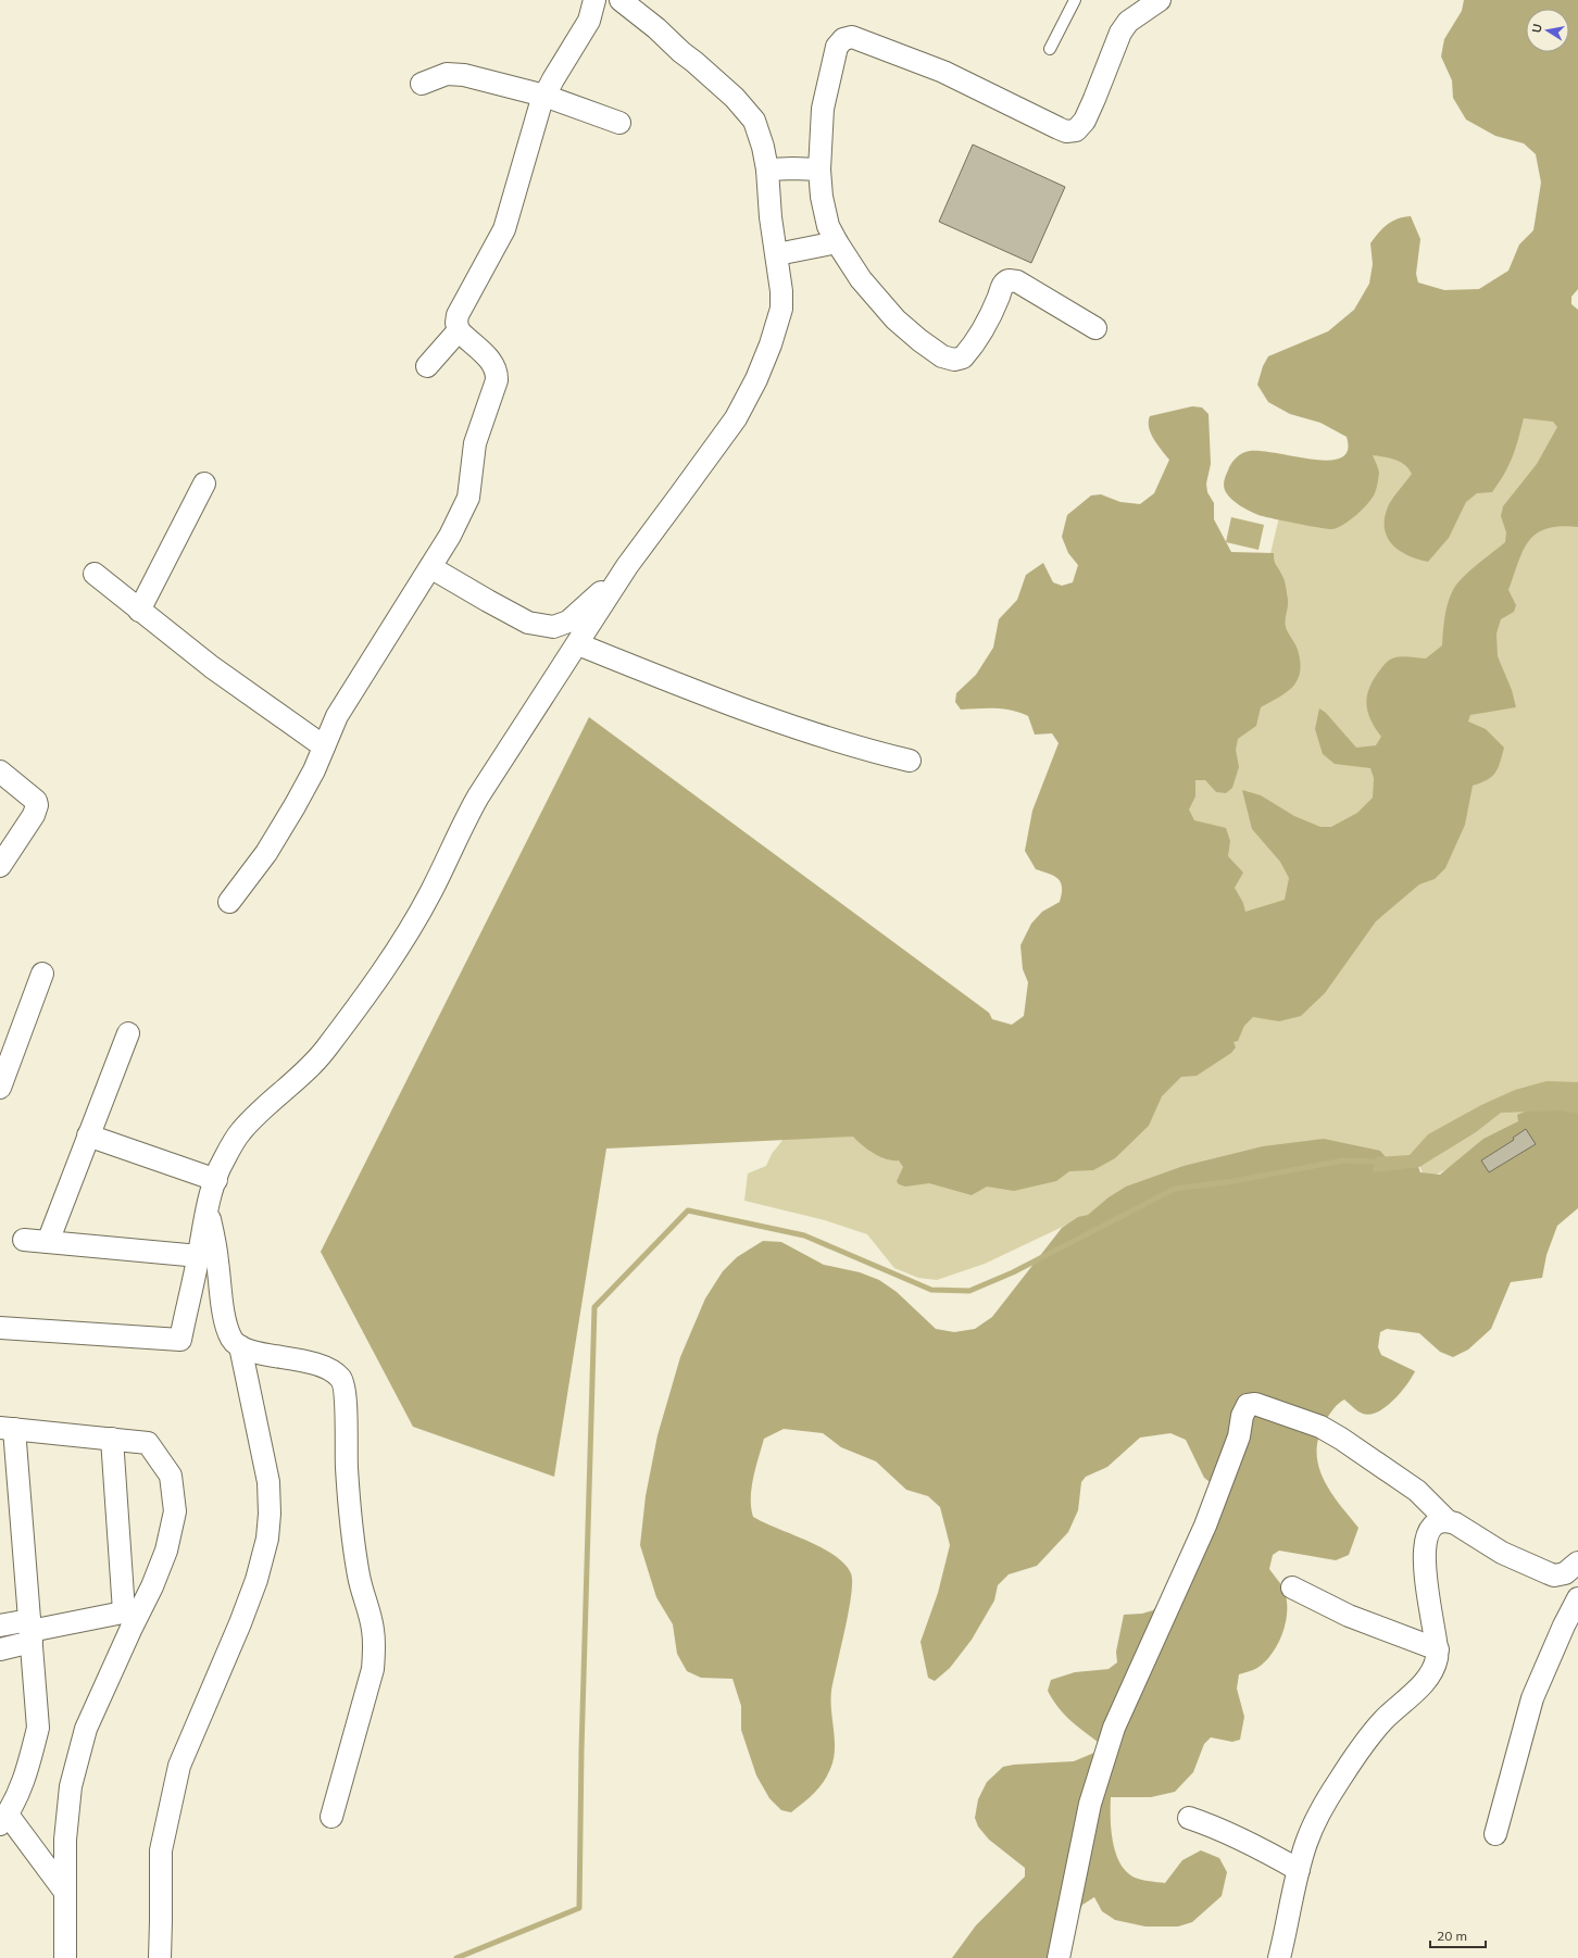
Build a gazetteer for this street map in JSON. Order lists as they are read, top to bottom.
{
  "scale_bar": "20 m",
  "north": "left"
}
